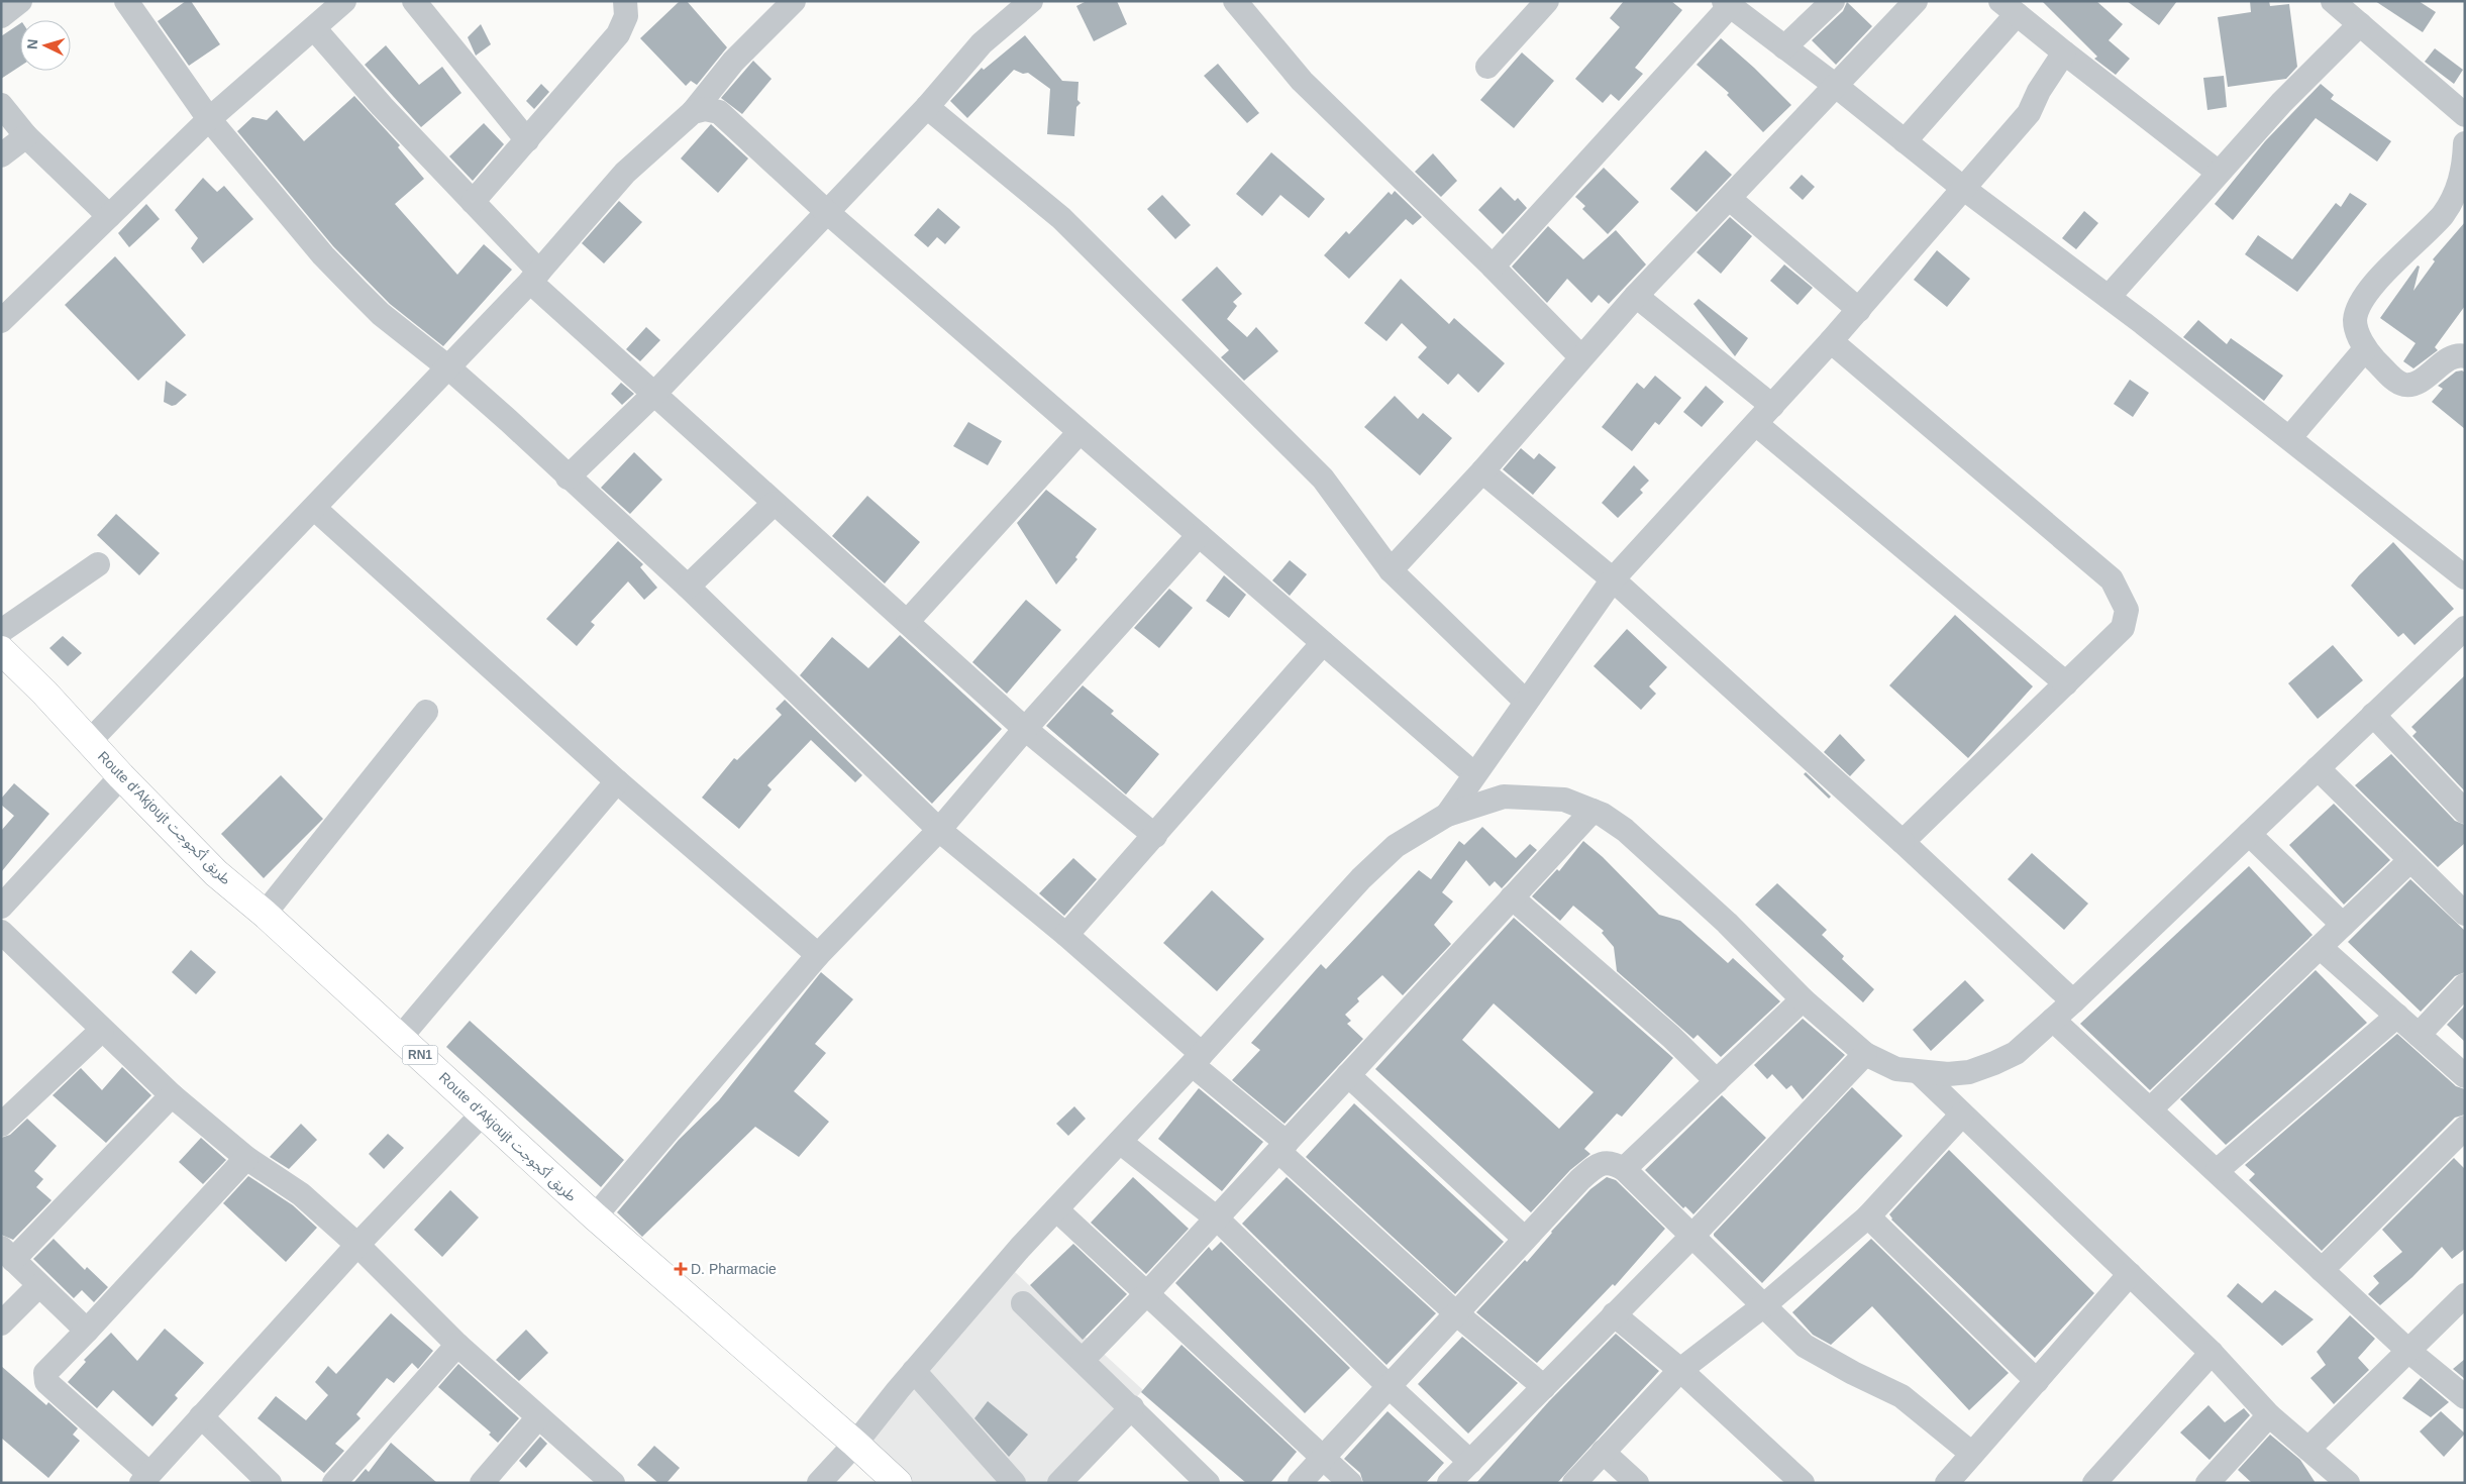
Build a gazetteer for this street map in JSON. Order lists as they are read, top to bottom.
{
  "streets": {
    "highway": ["Route d'Akjoujt طريق أكجوجت", "RN1"]
  },
  "places": {
    "health": ["D. Pharmacie"]
  },
  "north": "left"
}
